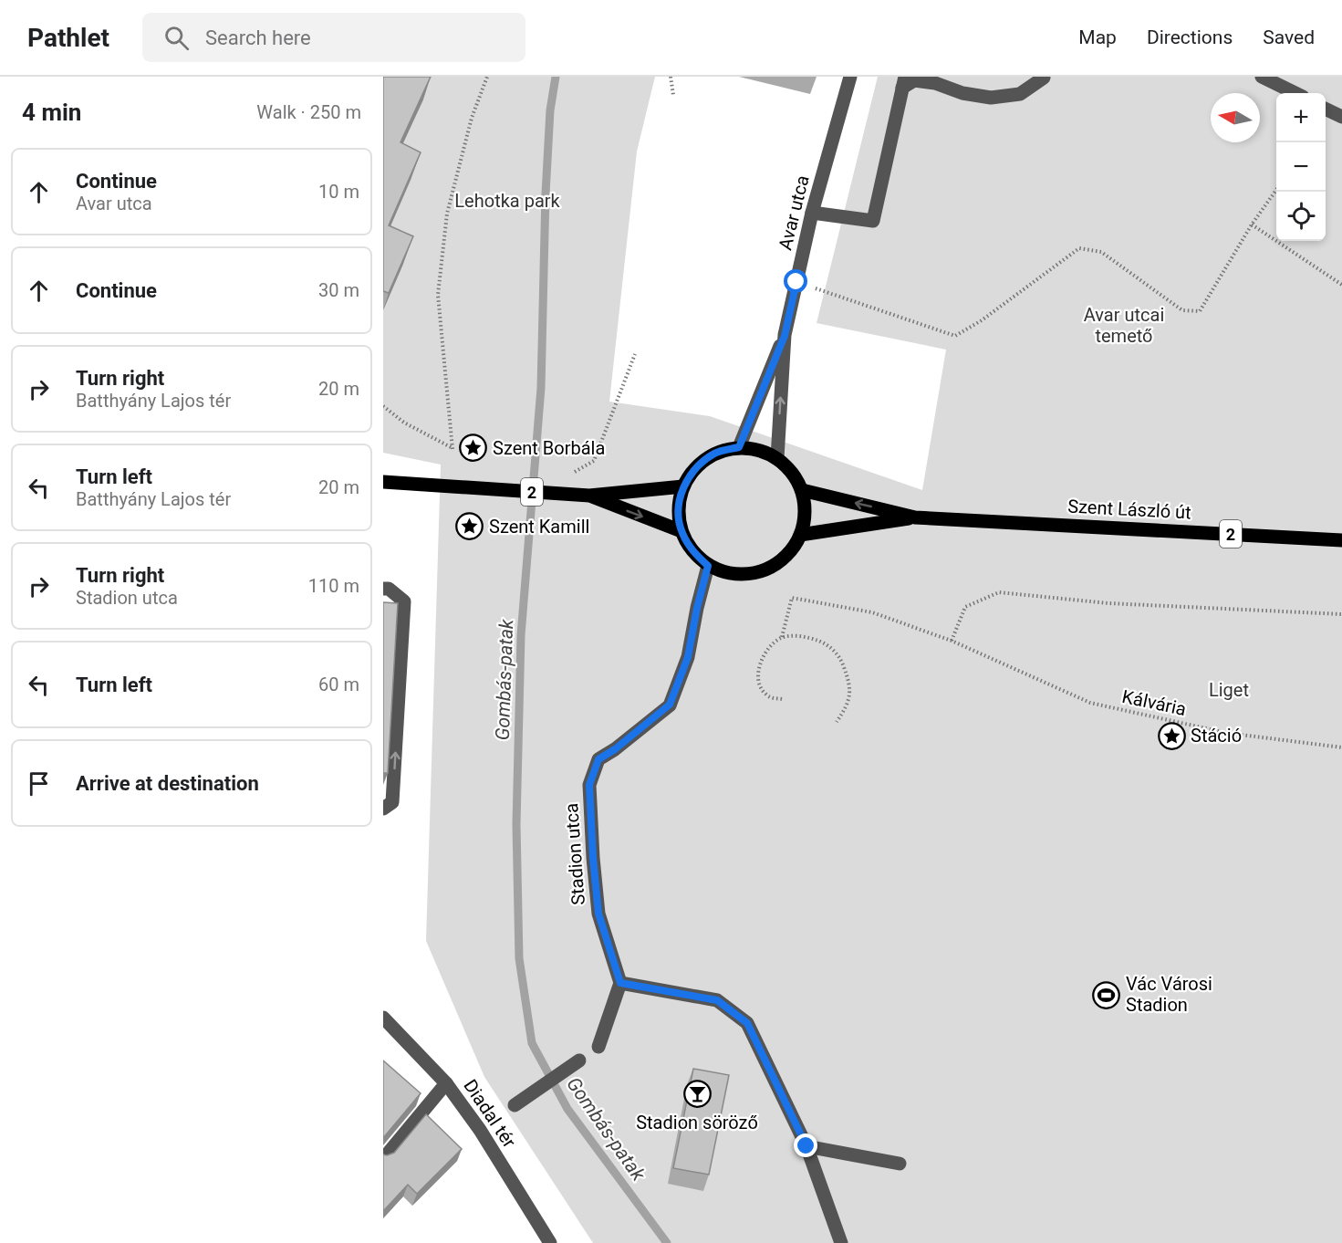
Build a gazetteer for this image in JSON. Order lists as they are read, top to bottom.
{
  "streets": {
    "main road": ["2", "Szent László út"],
    "street": ["Avar utca", "Stadion utca", "Diadal tér"],
    "path": ["Kálvária"]
  },
  "crossings": [
    ["Avar utca", "2"],
    ["Avar utca", "Stadion utca"],
    ["2", "Szent László út"],
    ["2", "Stadion utca"]
  ],
  "water": ["Gombás-patak"],
  "parks": ["Lehotka park", "Avar utcai temető", "Liget"],
  "places": {
    "place": ["Szent Borbála", "Szent Kamill", "Stáció"],
    "sports": ["Vác Városi Stadion"],
    "bar": ["Stadion söröző"]
  },
  "north": "left",
  "page": {
    "header": "Pathlet",
    "search": "Search here",
    "nav": ["Map", "Directions", "Saved"],
    "heading": ["4 min", "Walk · 250 m"],
    "map_buttons": ["+", "−"],
    "list": [
      ["Continue", "Avar utca", "10 m"],
      ["Continue", "30 m"],
      ["Turn right", "Batthyány Lajos tér", "20 m"],
      ["Turn left", "Batthyány Lajos tér", "20 m"],
      ["Turn right", "Stadion utca", "110 m"],
      ["Turn left", "60 m"],
      "Arrive at destination"
    ]
  }
}
